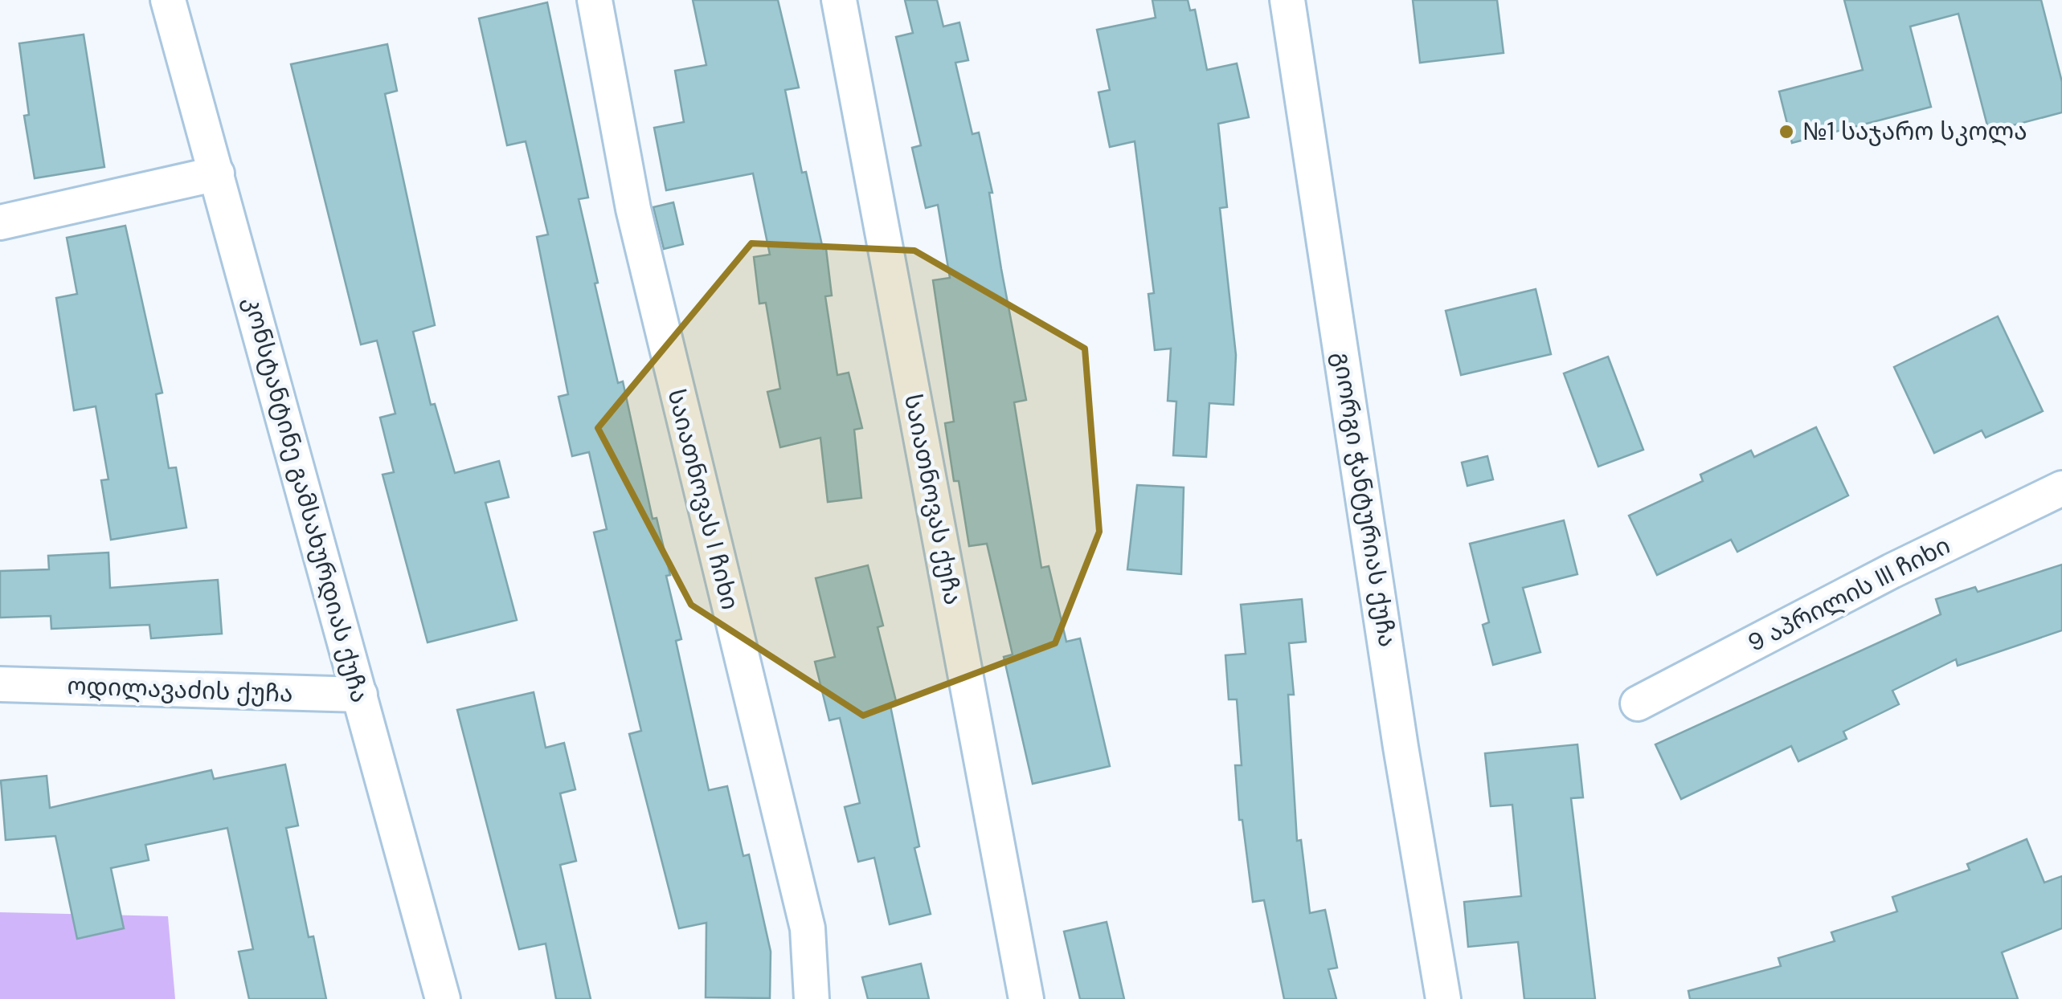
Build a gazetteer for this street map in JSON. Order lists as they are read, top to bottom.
{
  "streets": {
    "street": [
      "კონსტანტინე გამსახურდიას ქუჩა",
      "საიათნოვას I ჩიხი",
      "საიათნოვას ქუჩა",
      "გიორგი ჭანტურიას ქუჩა",
      "9 აპრილის III ჩიხი",
      "ოდილავაძის ქუჩა"
    ]
  },
  "crossings": [
    ["კონსტანტინე გამსახურდიას ქუჩა", "ოდილავაძის ქუჩა"]
  ],
  "places": ["№1 საჯარო სკოლა"]
}
